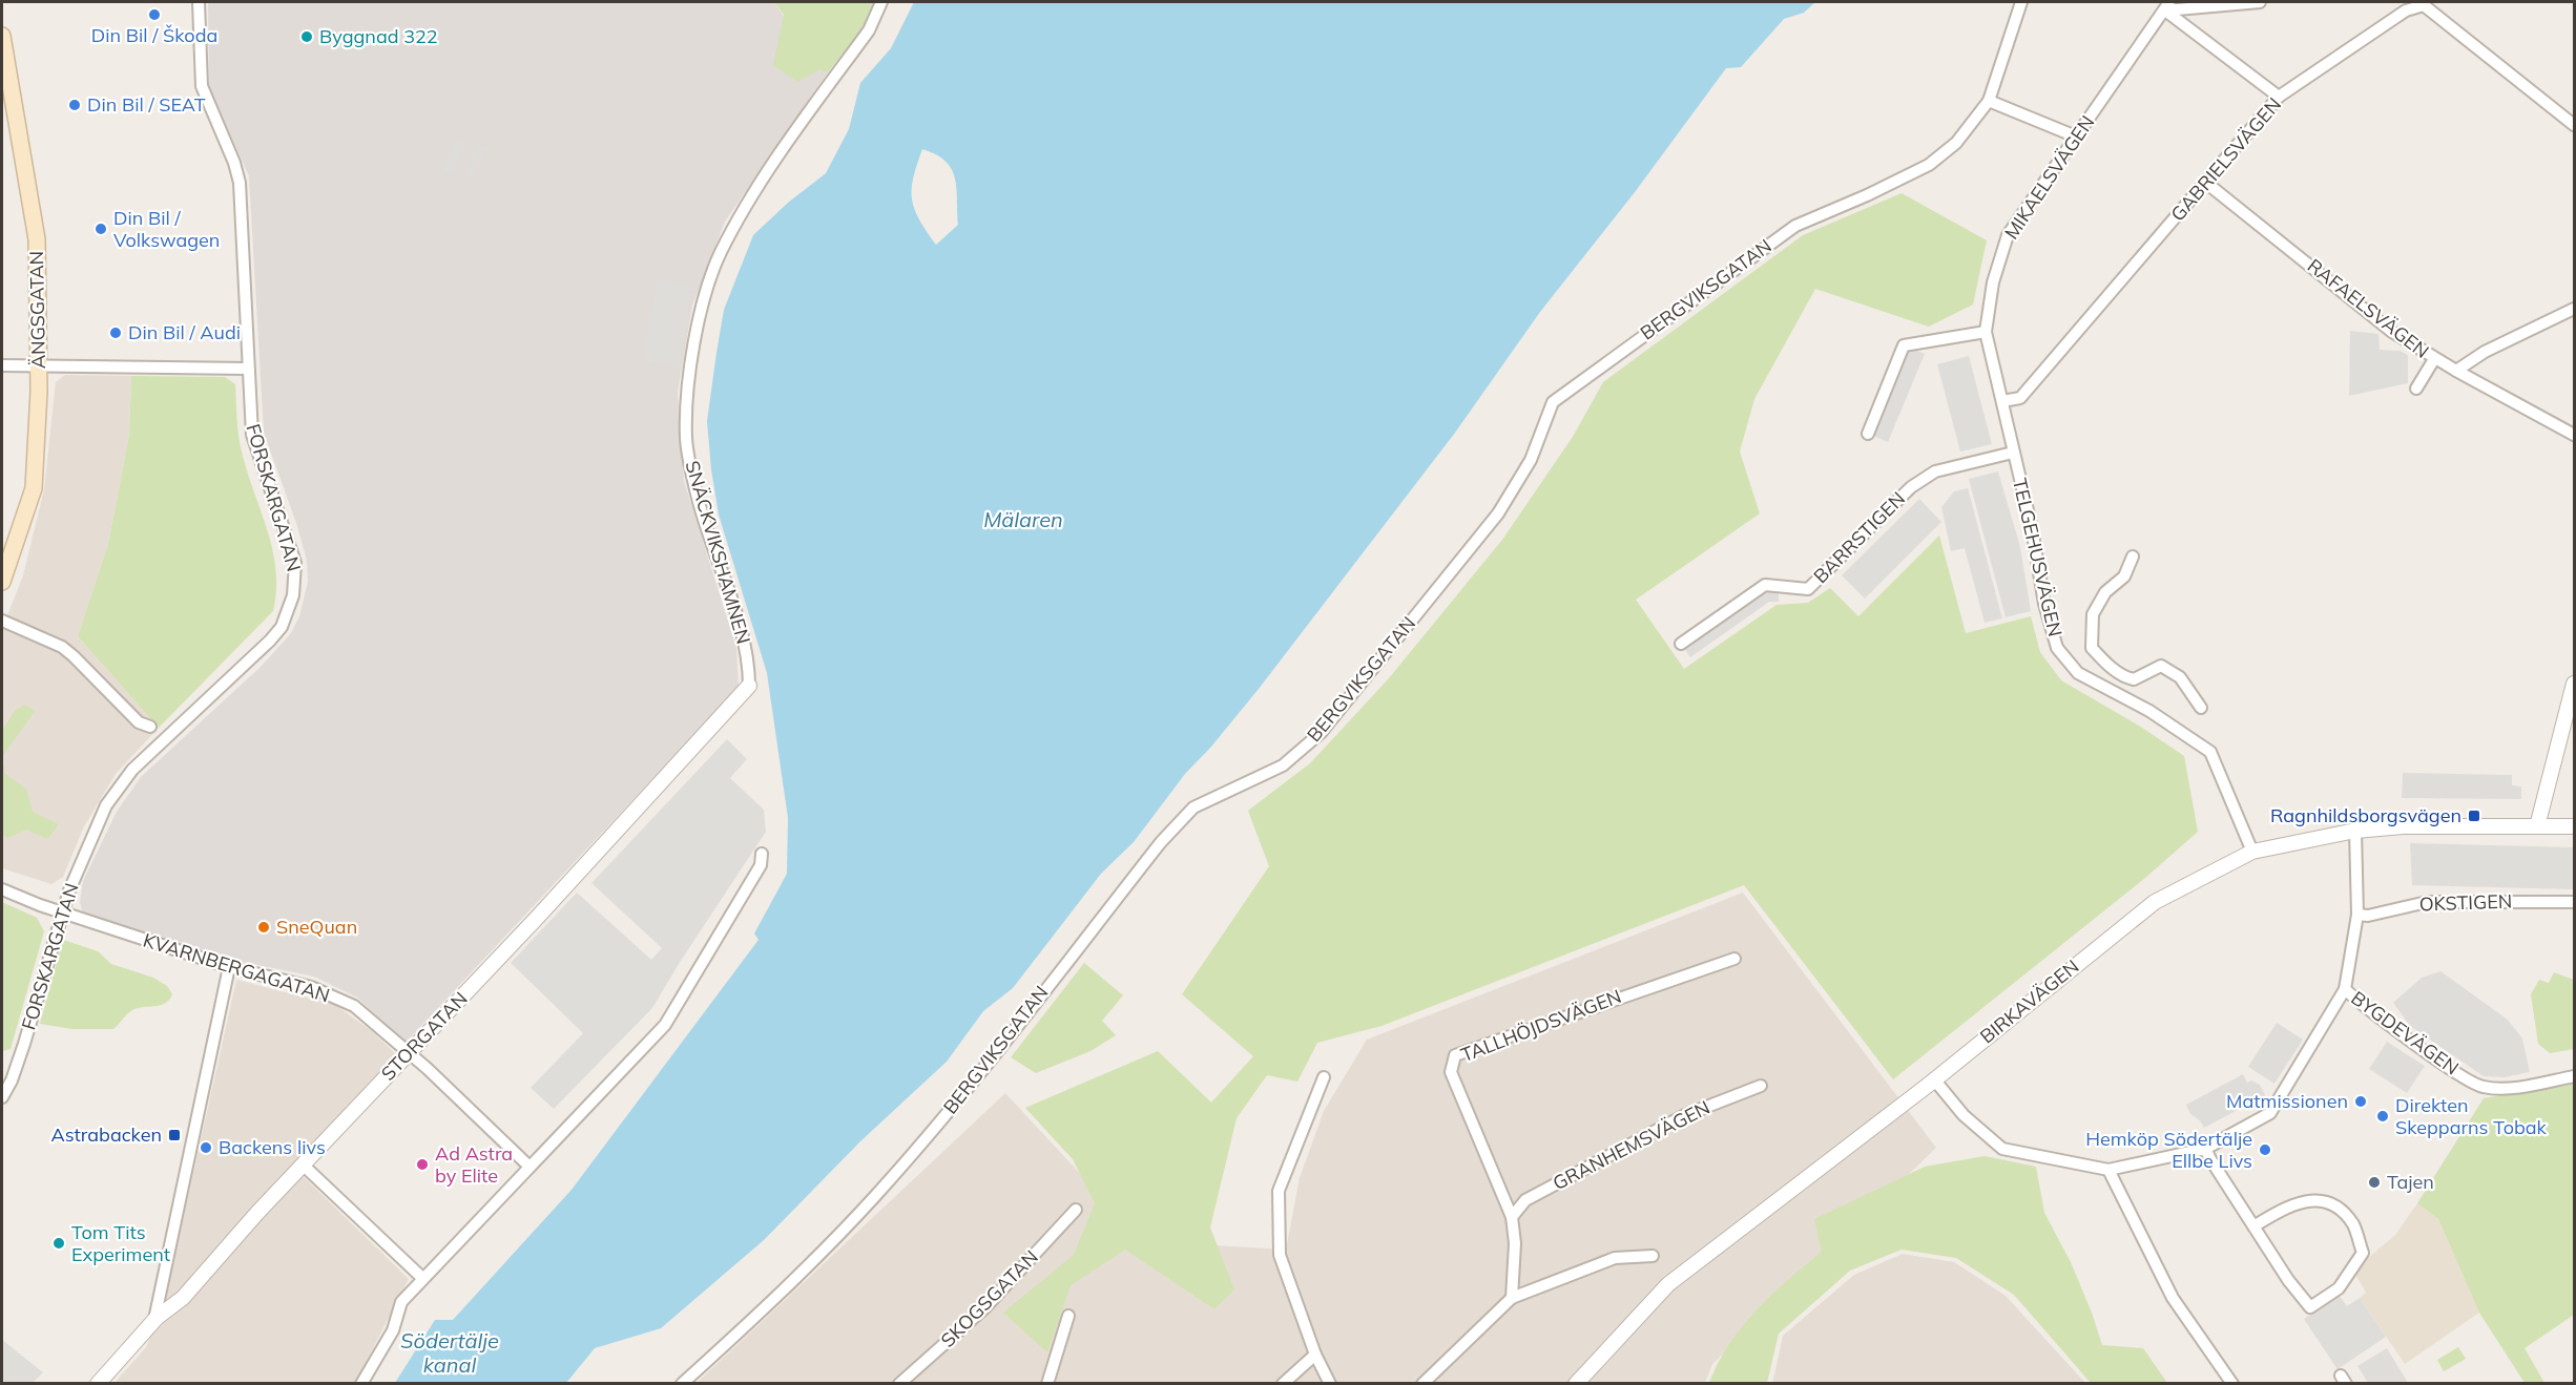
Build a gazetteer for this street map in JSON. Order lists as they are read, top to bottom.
{
  "streets": {
    "main road": ["ÄNGSGATAN"],
    "street": [
      "GABRIELSVÄGEN",
      "MIKAELSVÄGEN",
      "BERGVIKSGATAN",
      "RAFAELSVÄGEN",
      "FORSKARGATAN",
      "BARRSTIGEN",
      "SNÄCKVIKSHAMNEN",
      "TELGEHUSVÄGEN",
      "OKSTIGEN",
      "KVARNBERGAGATAN",
      "BIRKAVÄGEN",
      "TALLHÖJDSVÄGEN",
      "BYGDEVÄGEN",
      "STORGATAN",
      "GRANHEMSVÄGEN",
      "SKOGSGATAN"
    ]
  },
  "crossings": [
    ["GABRIELSVÄGEN", "MIKAELSVÄGEN"],
    ["GABRIELSVÄGEN", "RAFAELSVÄGEN"],
    ["GABRIELSVÄGEN", "TELGEHUSVÄGEN"],
    ["MIKAELSVÄGEN", "TELGEHUSVÄGEN"],
    ["FORSKARGATAN", "KVARNBERGAGATAN"],
    ["BARRSTIGEN", "TELGEHUSVÄGEN"],
    ["SNÄCKVIKSHAMNEN", "STORGATAN"],
    ["TELGEHUSVÄGEN", "BIRKAVÄGEN"],
    ["KVARNBERGAGATAN", "STORGATAN"],
    ["TALLHÖJDSVÄGEN", "GRANHEMSVÄGEN"]
  ],
  "water": ["Mälaren", "Södertälje kanal"],
  "places": {
    "other": [
      "Din Bil / Škoda",
      "Byggnad 322",
      "Din Bil / SEAT",
      "Din Bil / Volkswagen",
      "Din Bil / Audi",
      "SneQuan",
      "Matmissionen",
      "Direkten Skepparns Tobak",
      "Backens livs",
      "Hemköp Södertälje Ellbe Livs",
      "Ad Astra by Elite",
      "Tajen",
      "Tom Tits Experiment"
    ],
    "transit": ["Ragnhildsborgsvägen", "Astrabacken"]
  }
}
